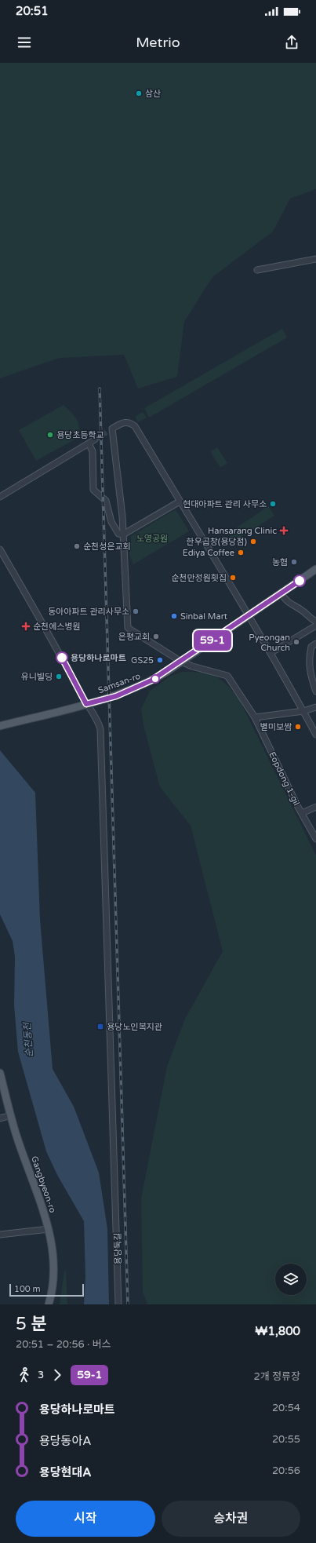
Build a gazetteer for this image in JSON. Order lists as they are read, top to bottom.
{
  "streets": {
    "main road": ["Samsan-ro", "Gangbyeon-ro"],
    "street": ["Eopdong 1-gil", "용당둑길"]
  },
  "crossings": [
    ["Samsan-ro", "Eopdong 1-gil"],
    ["Samsan-ro", "용당둑길"]
  ],
  "water": ["순천동천"],
  "parks": ["노영공원"],
  "places": {
    "other": [
      "삼산",
      "용당초등학교",
      "현대아파트 관리 사무소",
      "한우곱창(용당점)",
      "순천성은교회",
      "Ediya Coffee",
      "농협",
      "순천만정원횟집",
      "동아아파트 관리사무소",
      "Sinbal Mart",
      "은평교회",
      "Pyeongan Church",
      "용당하나로마트",
      "GS25",
      "유니빌딩",
      "별미보쌈"
    ],
    "health": ["Hansarang Clinic", "순천에스병원"],
    "transit": ["용당노인복지관"]
  },
  "lines": ["bus line 59-1"],
  "scale_bar": "100 m",
  "page": {
    "status": "20:51",
    "header": "Metrio",
    "on_map": "59-1",
    "scale": "100 m",
    "heading": ["5 분", "20:51 – 20:56 · 버스", "₩1,800"],
    "legs": ["3", "59-1", "2개 정류장"],
    "list": [
      {
        "name": "용당하나로마트",
        "value": "20:54"
      },
      {
        "name": "용당동아A",
        "value": "20:55"
      },
      {
        "name": "용당현대A",
        "value": "20:56"
      }
    ],
    "buttons": ["시작", "승차권"]
  }
}
